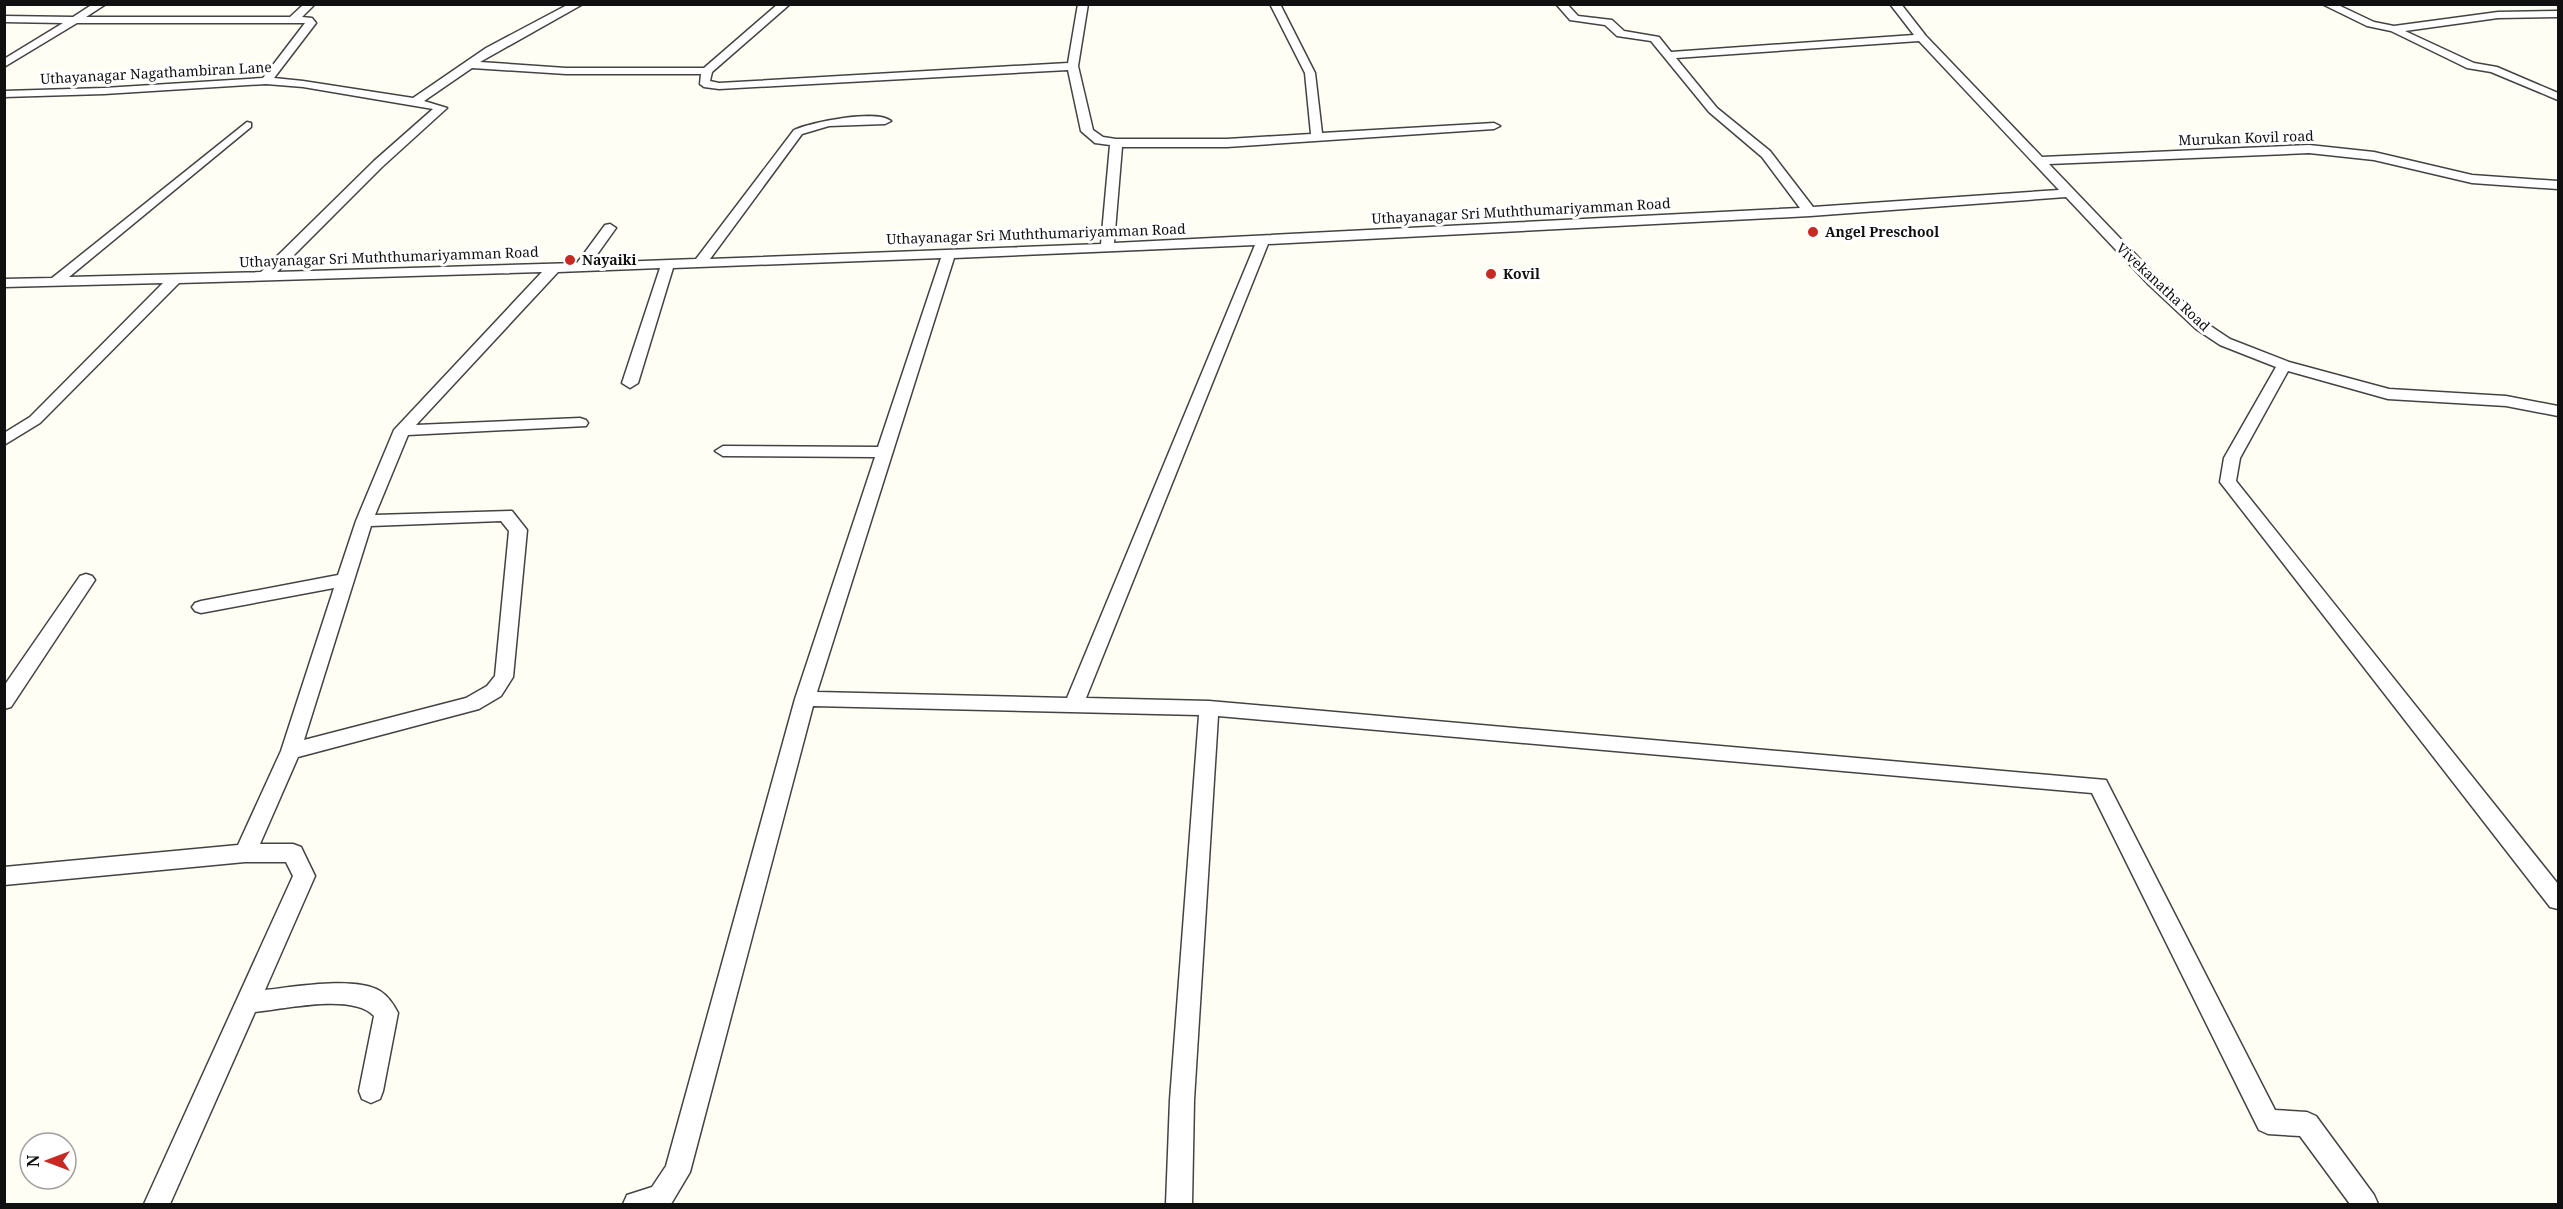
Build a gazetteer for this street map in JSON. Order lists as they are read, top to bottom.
{
  "streets": {
    "street": [
      "Uthayanagar Nagathambiran Lane",
      "Murukan Kovil road",
      "Uthayanagar Sri Muththumariyamman Road",
      "Vivekanatha Road"
    ]
  },
  "crossings": [
    ["Uthayanagar Nagathambiran Lane", "Uthayanagar Sri Muththumariyamman Road"],
    ["Murukan Kovil road", "Vivekanatha Road"],
    ["Uthayanagar Sri Muththumariyamman Road", "Vivekanatha Road"]
  ],
  "places": ["Angel Preschool", "Nayaiki", "Kovil"],
  "north": "left"
}
